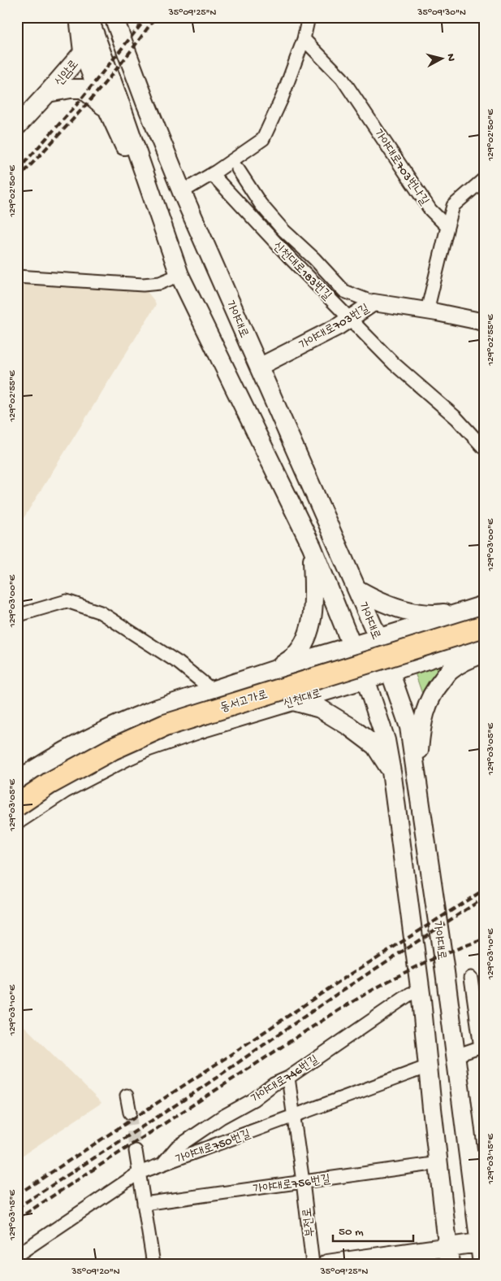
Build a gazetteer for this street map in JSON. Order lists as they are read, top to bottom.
{
  "streets": {
    "highway": ["동서고가로"],
    "main road": ["신암로", "가야대로", "신천대로"],
    "street": [
      "가야대로703번나길",
      "신천대로183번길",
      "가야대로703번길",
      "가야대로746번길",
      "가야대로750번길",
      "가야대로756번길",
      "부전로"
    ]
  },
  "crossings": [
    ["신암로", "가야대로"],
    ["신천대로183번길", "가야대로703번길"],
    ["가야대로", "가야대로703번길"],
    ["가야대로", "신천대로"],
    ["가야대로746번길", "가야대로750번길"],
    ["가야대로746번길", "부전로"],
    ["가야대로750번길", "부전로"],
    ["가야대로756번길", "부전로"]
  ],
  "scale_bar": "50 m",
  "north": "right",
  "coordinates": [
    "35°09'25\"N",
    "35°09'30\"N",
    "129°02'50\"E",
    "129°02'55\"E",
    "129°03'00\"E",
    "129°03'05\"E",
    "129°03'10\"E",
    "129°03'15\"E",
    "35°09'20\"N"
  ]
}
